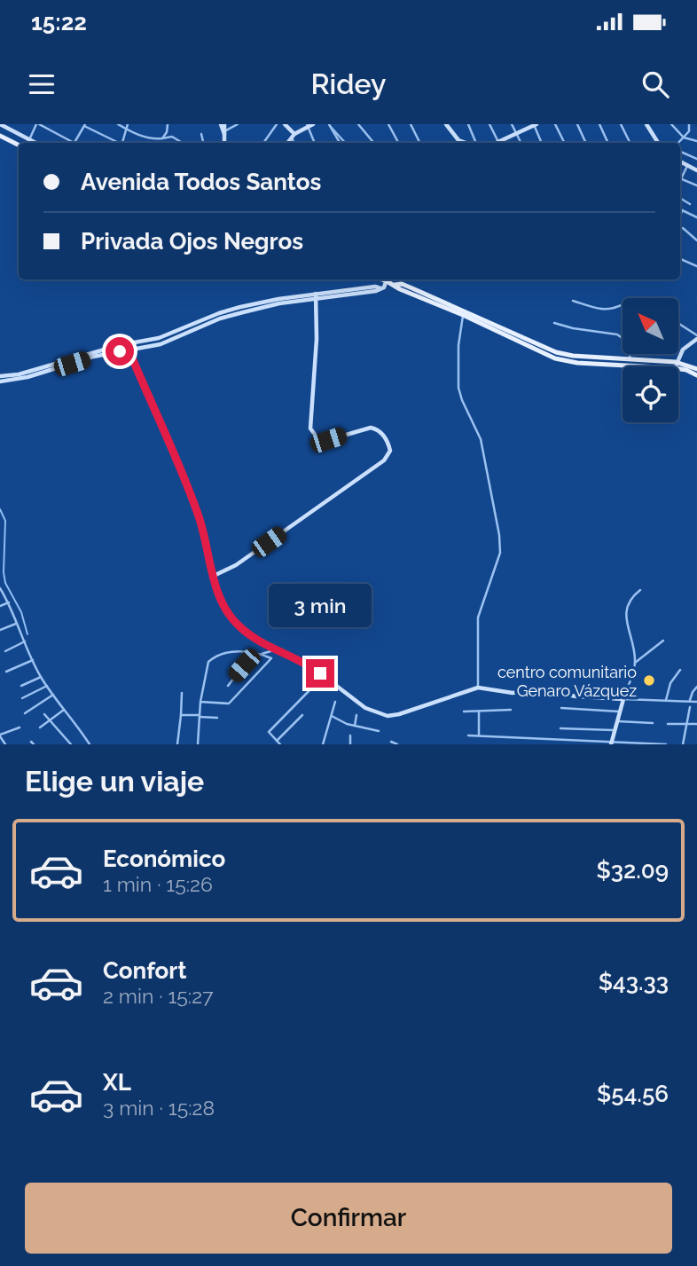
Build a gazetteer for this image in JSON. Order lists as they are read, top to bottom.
{
  "places": ["centro comunitario Genaro Vázquez"],
  "north": "top left",
  "page": {
    "status": "15:22",
    "header": "Ridey",
    "banner": ["Avenida Todos Santos", "Privada Ojos Negros"],
    "bubble": "3 min",
    "heading": "Elige un viaje",
    "list": [
      {
        "name": "Económico",
        "note": "1 min · 15:26",
        "value": "$32.09"
      },
      {
        "name": "Confort",
        "note": "2 min · 15:27",
        "value": "$43.33"
      },
      {
        "name": "XL",
        "note": "3 min · 15:28",
        "value": "$54.56"
      }
    ],
    "buttons": "Confirmar"
  }
}
